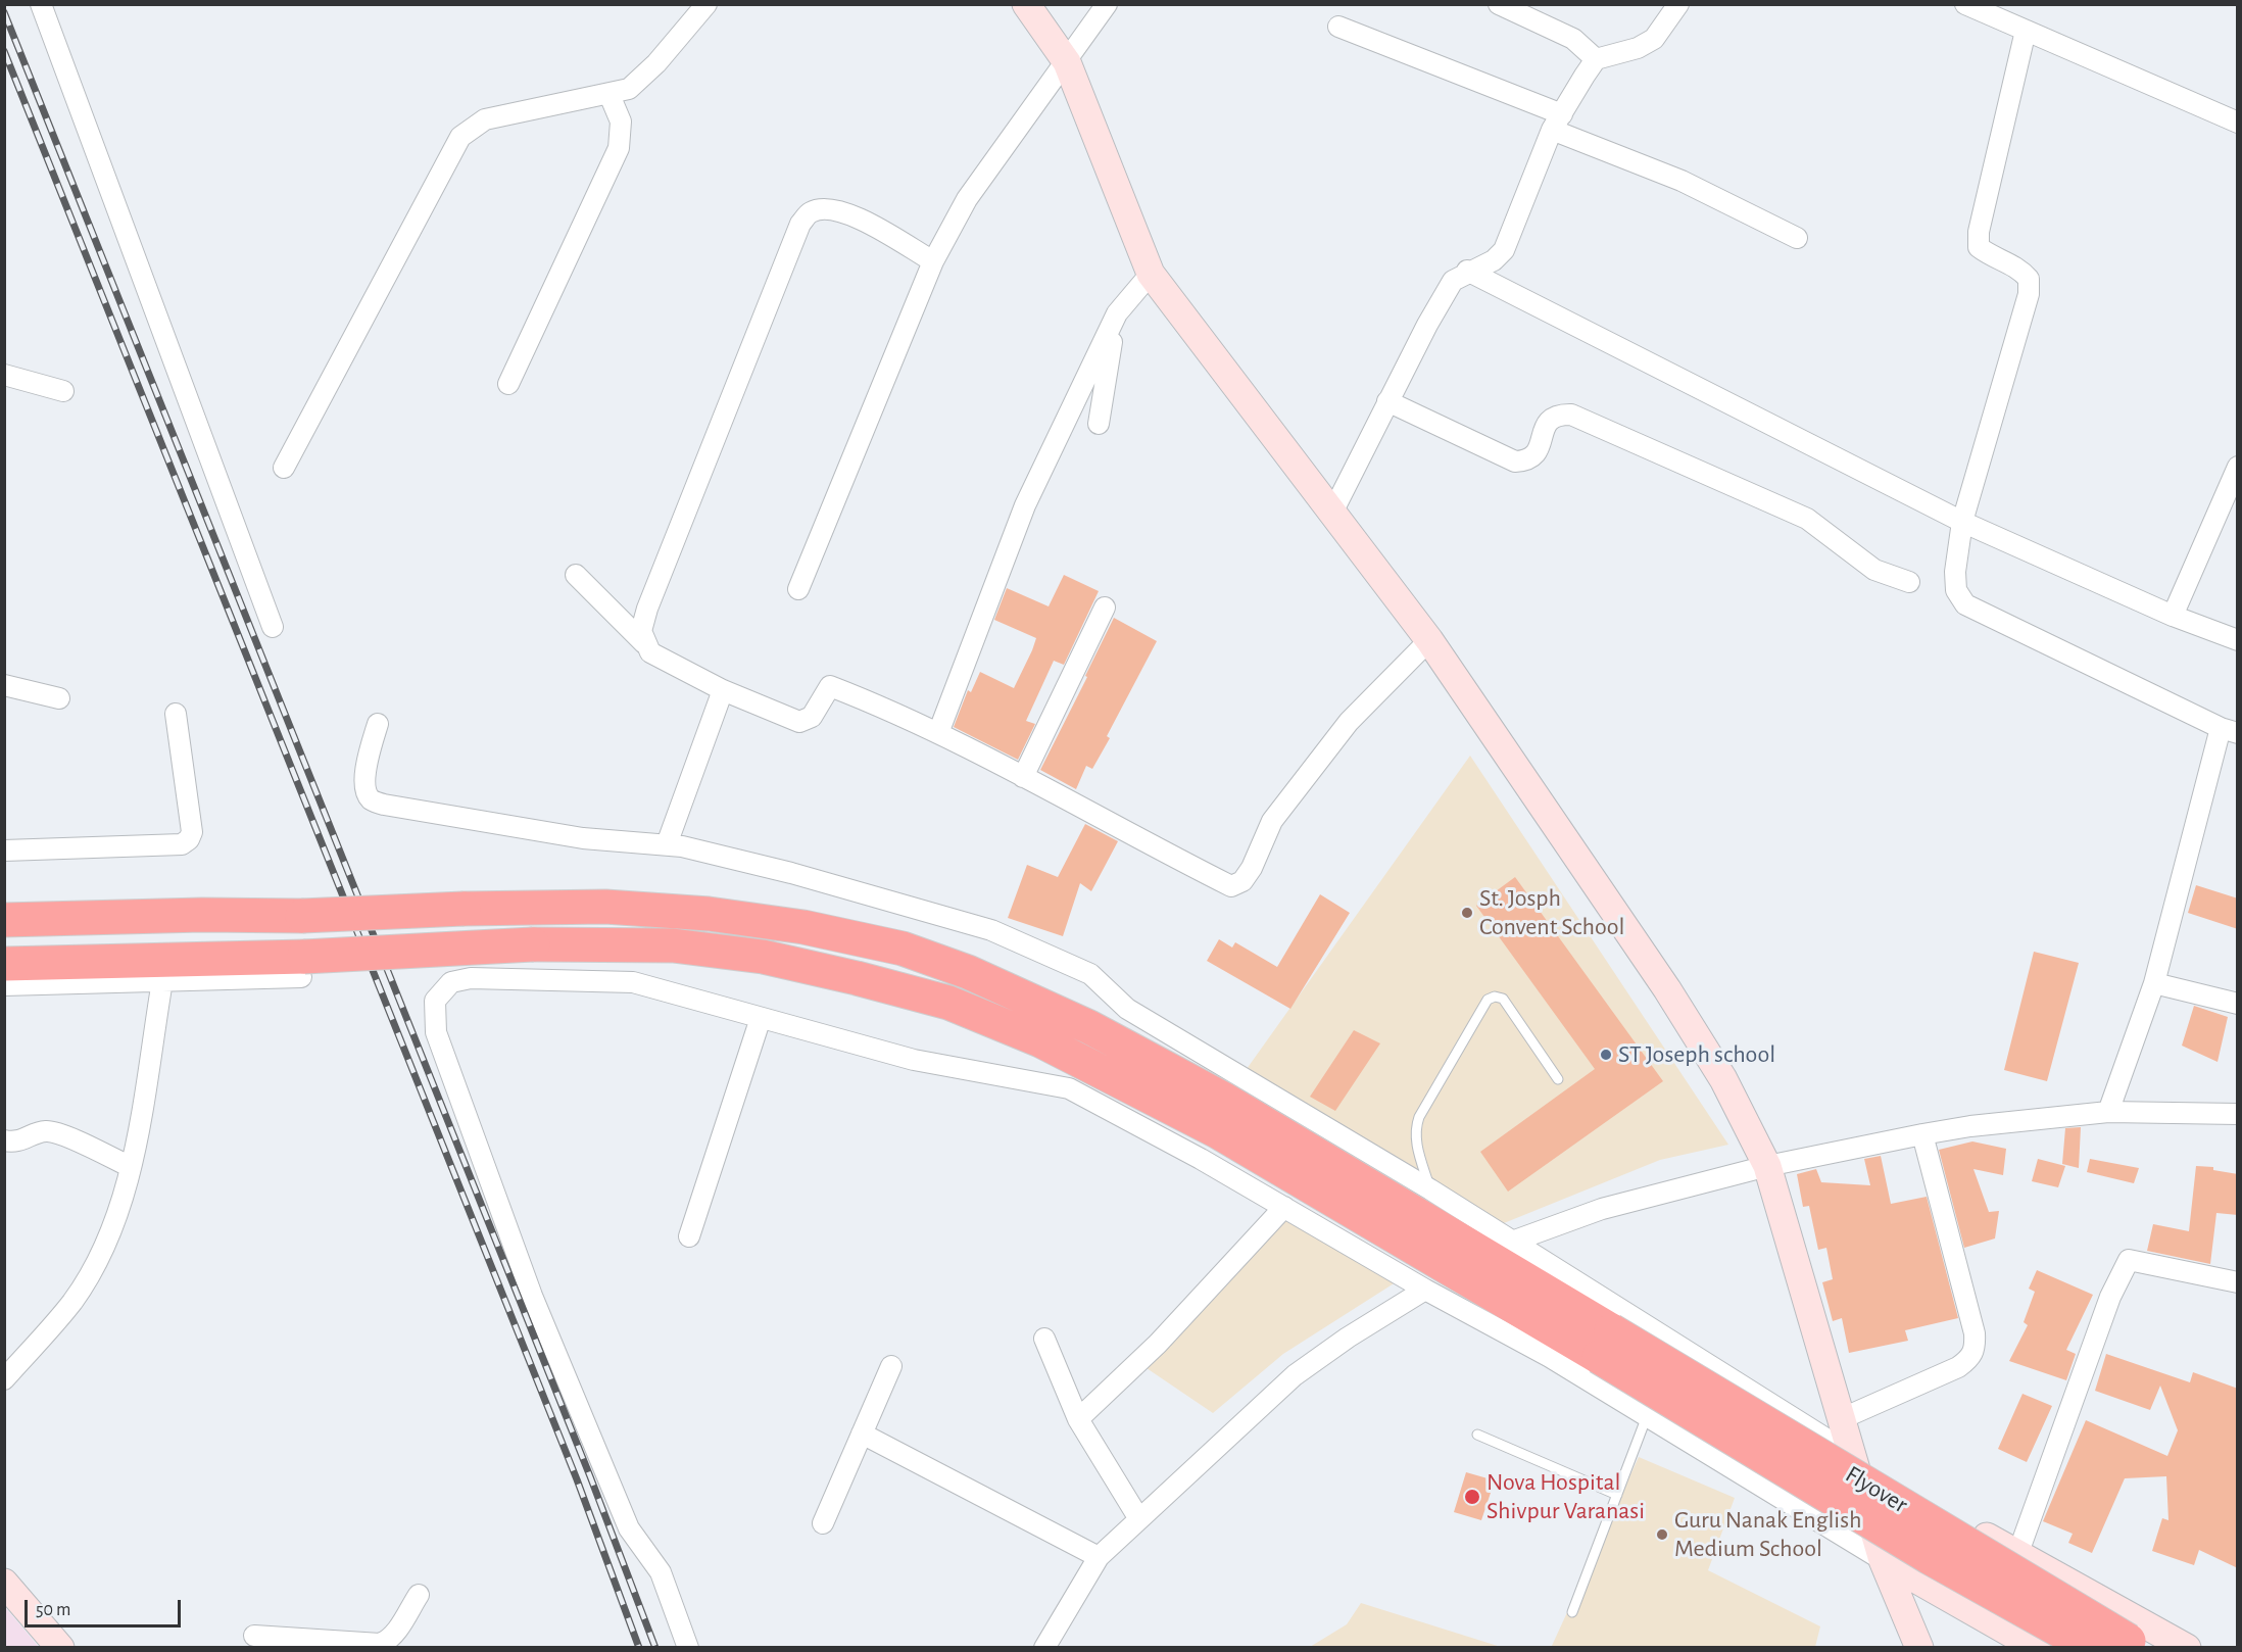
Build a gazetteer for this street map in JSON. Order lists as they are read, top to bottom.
{
  "streets": {
    "highway": ["Flyover"]
  },
  "places": [
    "St. Josph Convent School",
    "ST Joseph school",
    "Nova Hospital Shivpur Varanasi",
    "Guru Nanak English Medium School"
  ],
  "scale_bar": "50 m"
}
